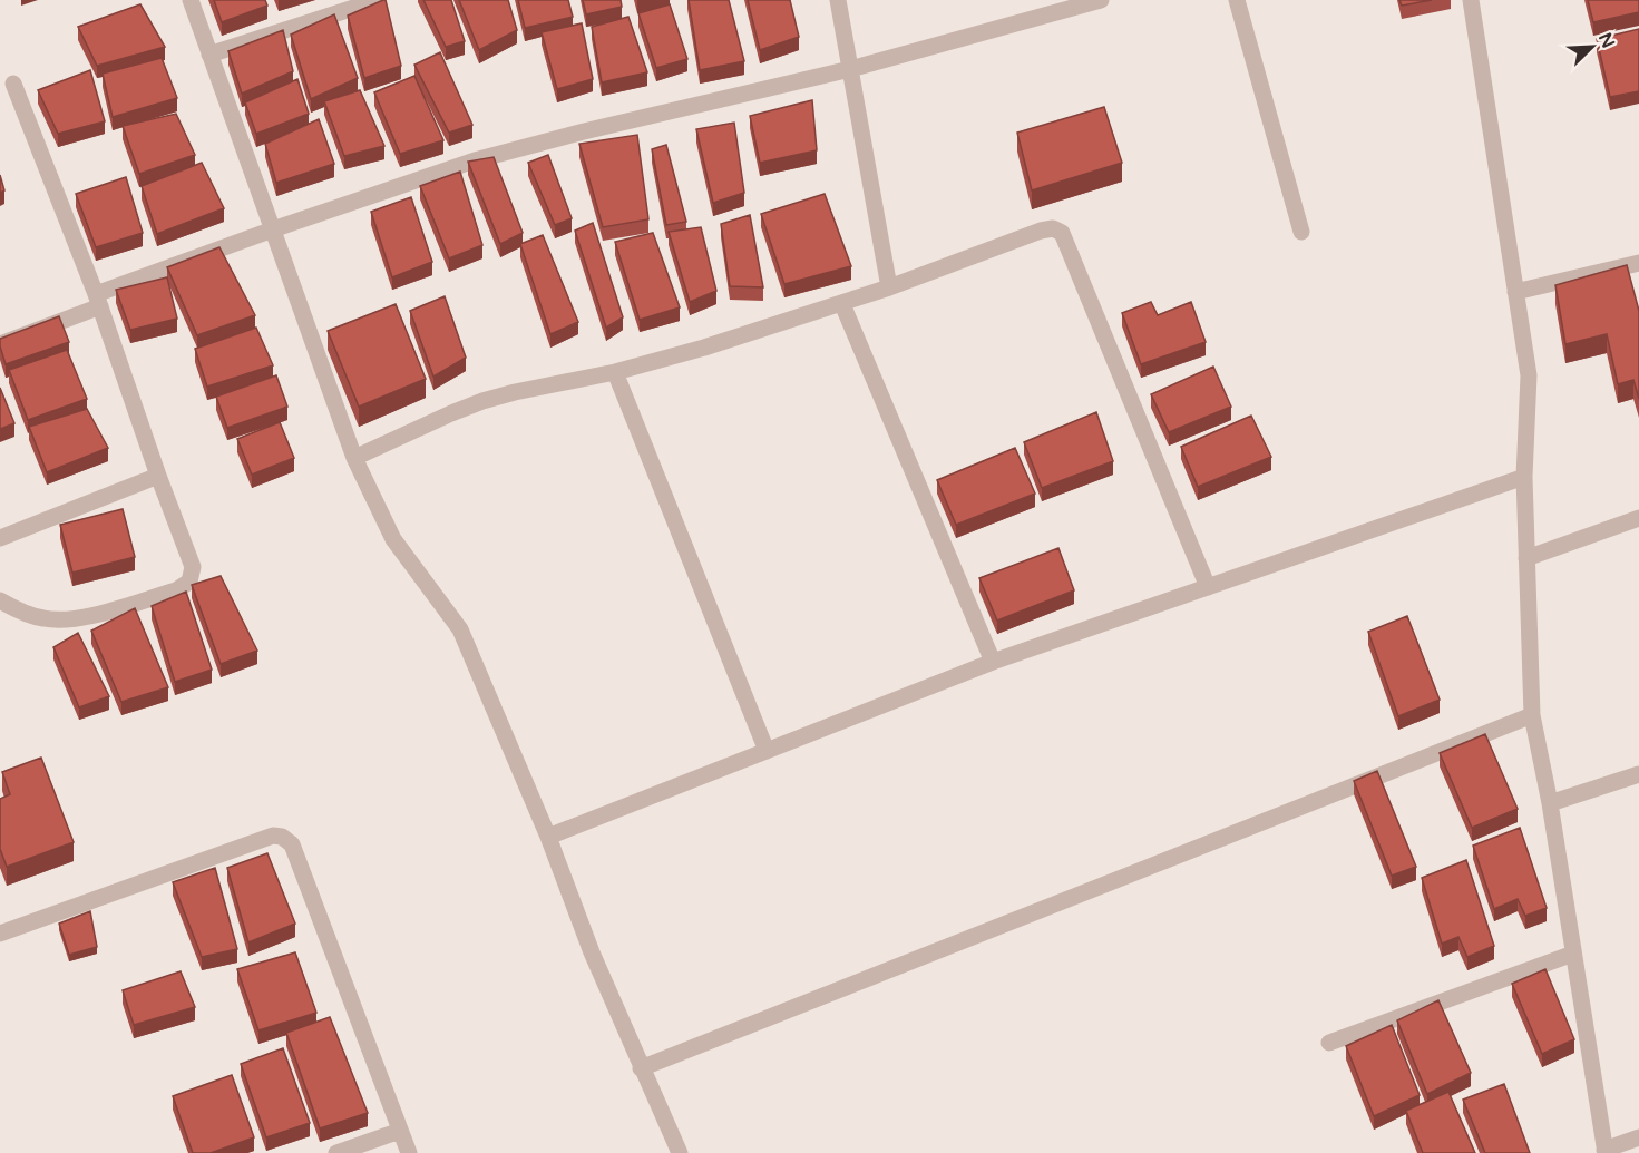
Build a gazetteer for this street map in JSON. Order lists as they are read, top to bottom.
{
  "north": "top right"
}
